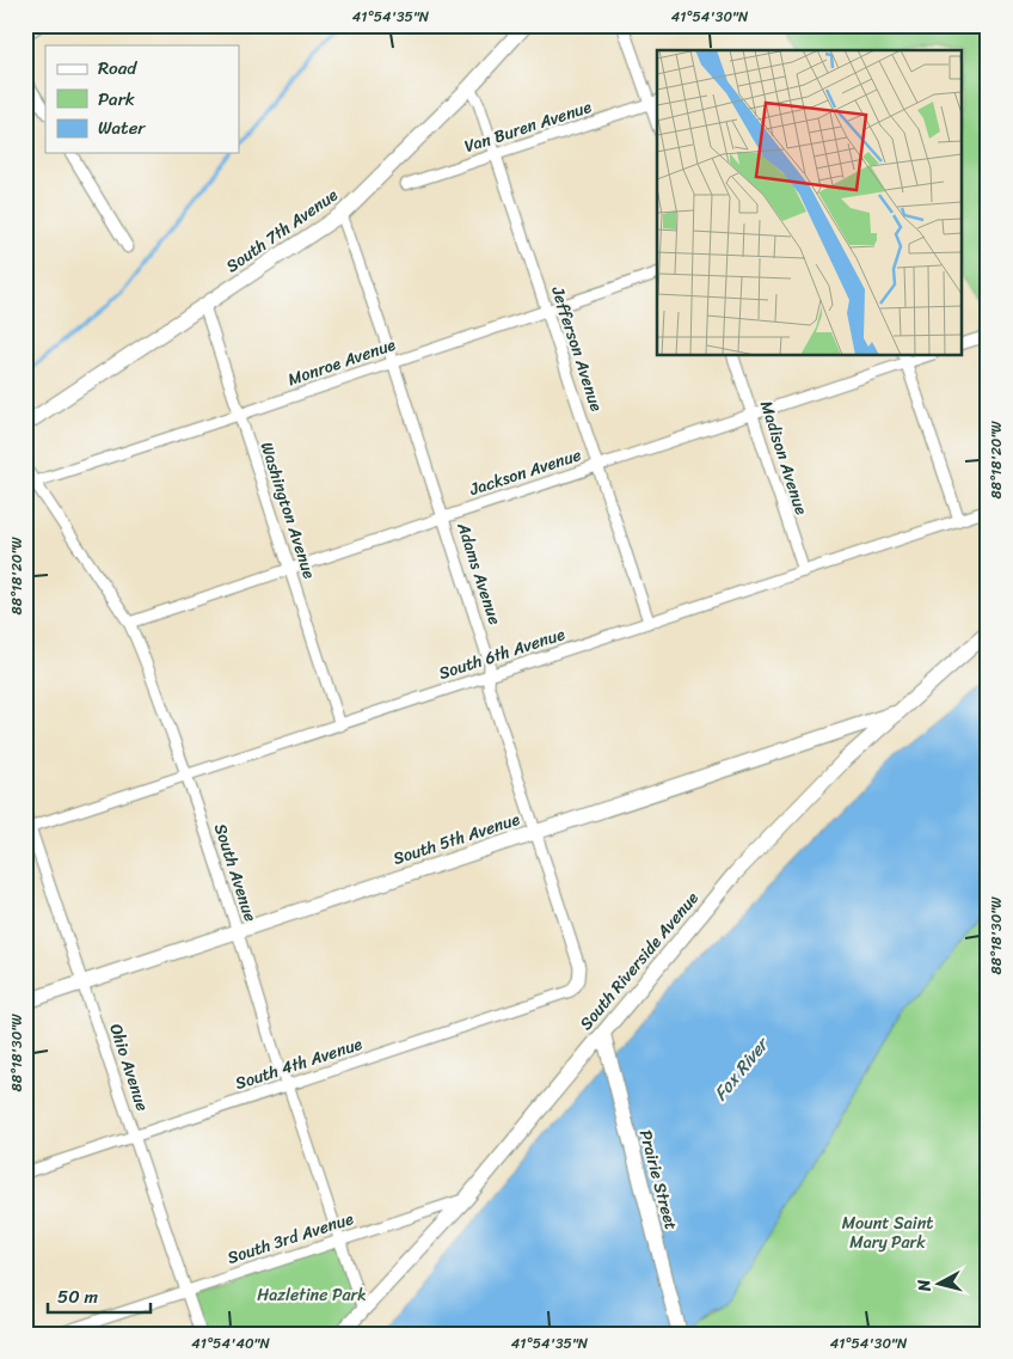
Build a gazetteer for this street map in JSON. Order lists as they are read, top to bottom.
{
  "streets": {
    "street": [
      "Van Buren Avenue",
      "South 7th Avenue",
      "Jefferson Avenue",
      "Monroe Avenue",
      "Madison Avenue",
      "Jackson Avenue",
      "Washington Avenue",
      "Adams Avenue",
      "South 6th Avenue",
      "South 5th Avenue",
      "South Avenue",
      "South Riverside Avenue",
      "South 4th Avenue",
      "Ohio Avenue",
      "Prairie Street",
      "South 3rd Avenue"
    ]
  },
  "crossings": [
    ["Van Buren Avenue", "Jefferson Avenue"],
    ["South 7th Avenue", "Jefferson Avenue"],
    ["South 7th Avenue", "Washington Avenue"],
    ["South 7th Avenue", "Adams Avenue"],
    ["Jefferson Avenue", "Monroe Avenue"],
    ["Jefferson Avenue", "Jackson Avenue"],
    ["Jefferson Avenue", "South 6th Avenue"],
    ["Monroe Avenue", "Washington Avenue"],
    ["Monroe Avenue", "Adams Avenue"],
    ["Monroe Avenue", "South Avenue"],
    ["Madison Avenue", "Jackson Avenue"],
    ["Madison Avenue", "South 6th Avenue"],
    ["Jackson Avenue", "Washington Avenue"],
    ["Jackson Avenue", "Adams Avenue"],
    ["Jackson Avenue", "South Avenue"],
    ["Washington Avenue", "South 6th Avenue"],
    ["Adams Avenue", "South 6th Avenue"],
    ["Adams Avenue", "South 5th Avenue"],
    ["Adams Avenue", "South 4th Avenue"],
    ["South 6th Avenue", "South Avenue"],
    ["South 6th Avenue", "Ohio Avenue"],
    ["South 5th Avenue", "South Avenue"],
    ["South 5th Avenue", "South Riverside Avenue"],
    ["South 5th Avenue", "Ohio Avenue"],
    ["South Avenue", "South Riverside Avenue"],
    ["South Avenue", "South 4th Avenue"],
    ["South Avenue", "South 3rd Avenue"],
    ["South Riverside Avenue", "Prairie Street"],
    ["South Riverside Avenue", "South 3rd Avenue"],
    ["South 4th Avenue", "Ohio Avenue"],
    ["Ohio Avenue", "South 3rd Avenue"]
  ],
  "water": ["Fox River"],
  "parks": ["Mount Saint Mary Park", "Hazletine Park"],
  "legend": ["Road", "Park", "Water"],
  "scale_bar": "50 m",
  "north": "left",
  "coordinates": [
    "41°54'35\"N",
    "41°54'30\"N",
    "88°18'20\"W",
    "88°18'30\"W",
    "41°54'40\"N"
  ]
}
